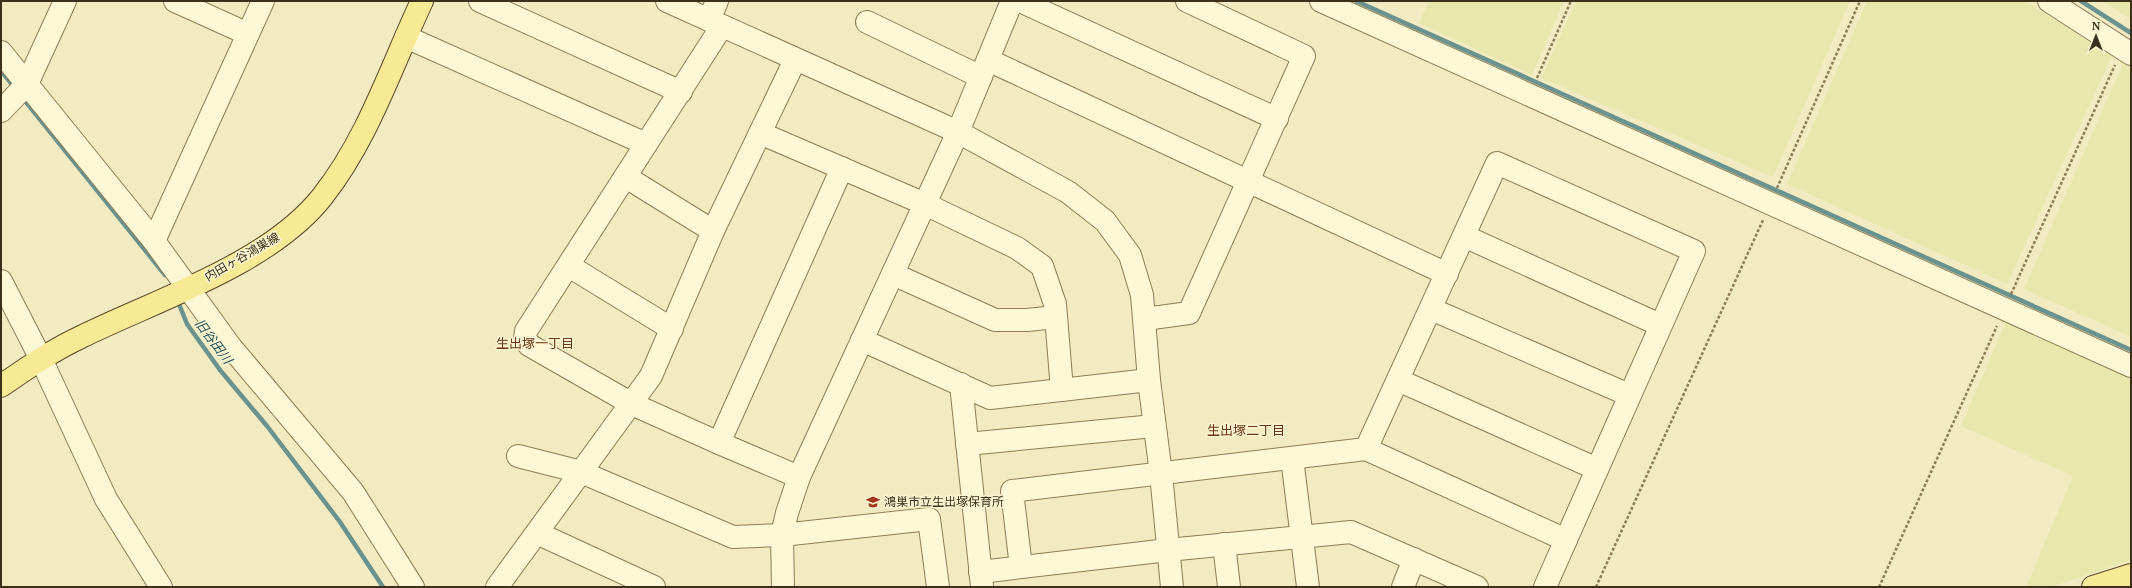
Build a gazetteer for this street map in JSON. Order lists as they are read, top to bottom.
{
  "streets": {
    "main road": ["内田ヶ谷鴻巣線"]
  },
  "districts": ["生出塚一丁目", "生出塚二丁目"],
  "water": ["旧谷田川"],
  "places": {
    "school or university": ["鴻巣市立生出塚保育所"]
  },
  "north": "top"
}
